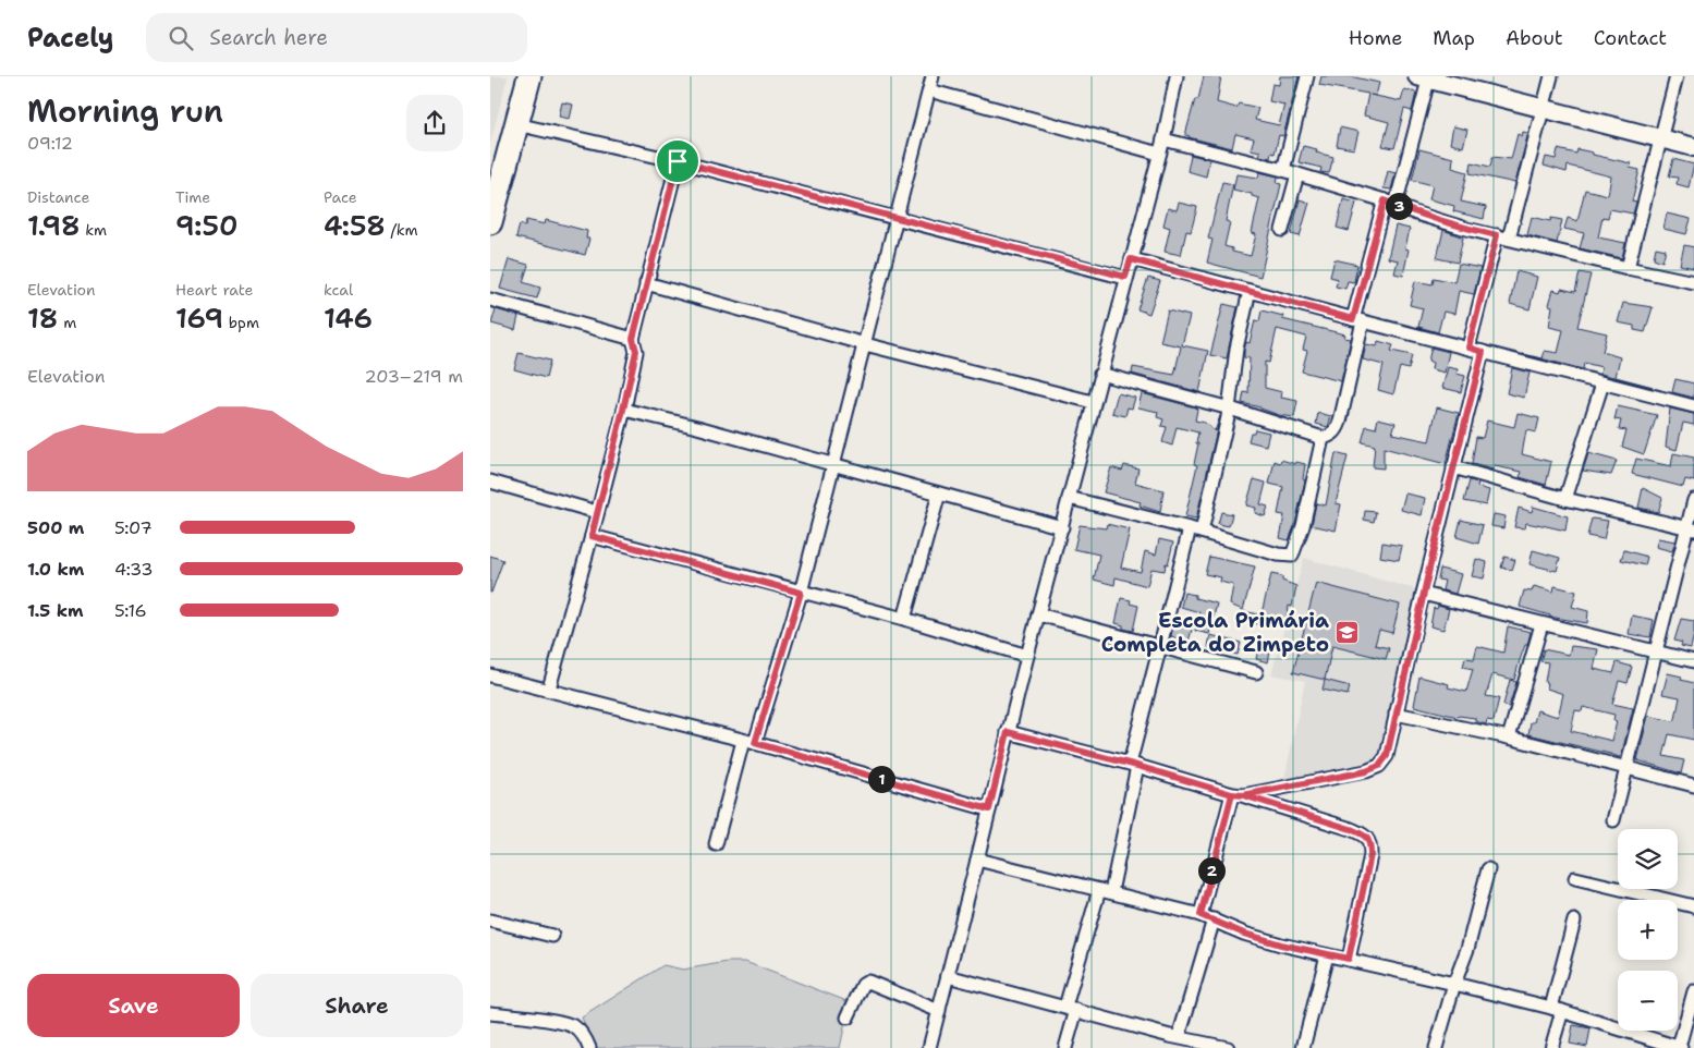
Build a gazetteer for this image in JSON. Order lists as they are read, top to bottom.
{
  "places": {
    "school or university": ["Escola Primária Completa do Zimpeto"]
  },
  "page": {
    "header": "Pacely",
    "search": "Search here",
    "nav": [
      "Home",
      "Map",
      "About",
      "Contact"
    ],
    "heading": ["Morning run", "09:12"],
    "stats": [
      ["Distance", "1.98 km"],
      ["Time", "9:50"],
      ["Pace", "4:58 /km"],
      ["Elevation", "18 m"],
      ["Heart rate", "169 bpm"],
      ["kcal", "146"]
    ],
    "pins": ["3", "1", "2"],
    "chart": ["Elevation", "203–219 m"],
    "list": [
      {
        "name": "500 m",
        "note": "5:07"
      },
      {
        "name": "1.0 km",
        "note": "4:33"
      },
      {
        "name": "1.5 km",
        "note": "5:16"
      }
    ],
    "map_buttons": ["+", "−"],
    "buttons": ["Save", "Share"]
  }
}
